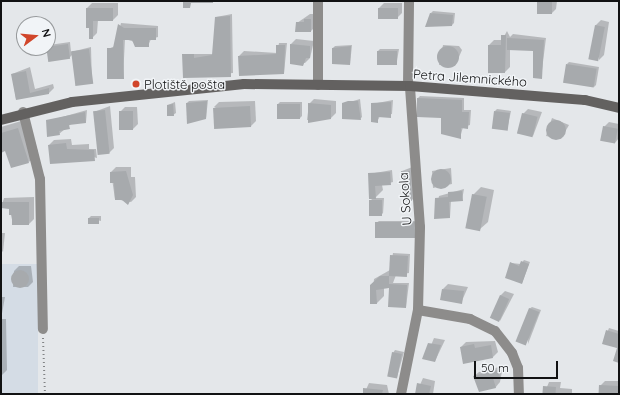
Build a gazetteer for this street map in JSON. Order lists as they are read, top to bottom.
{
  "streets": {
    "street": ["Petra Jilemnického", "U Sokola"]
  },
  "crossings": [
    ["Petra Jilemnického", "U Sokola"]
  ],
  "places": ["Plotiště pošta"],
  "scale_bar": "50 m",
  "north": "right"
}
